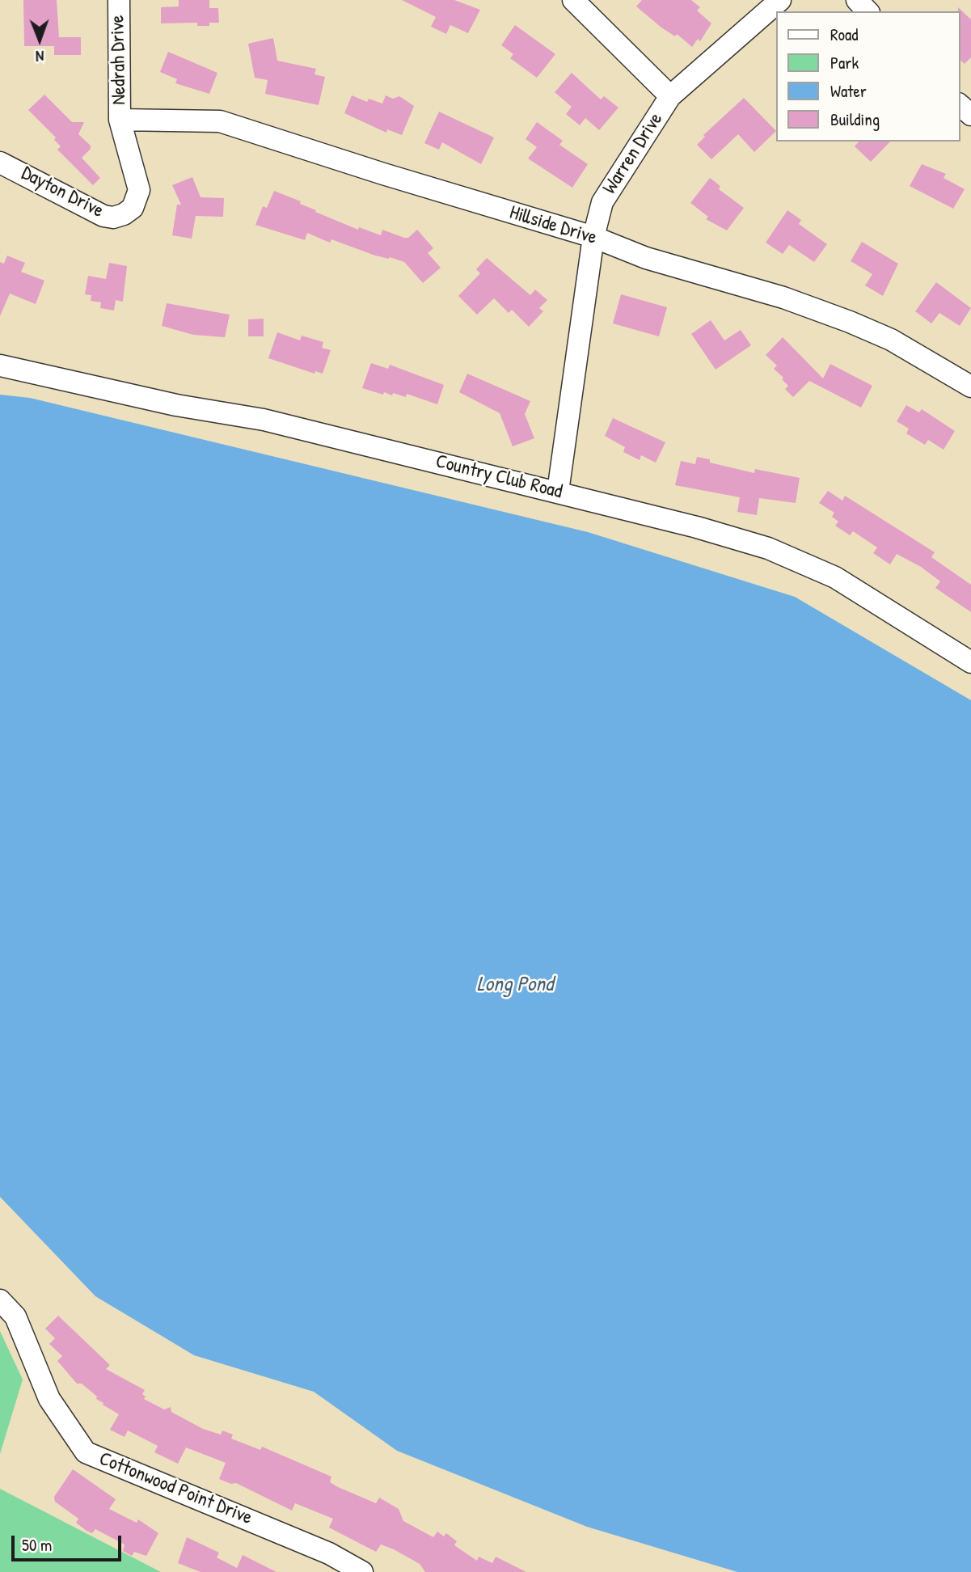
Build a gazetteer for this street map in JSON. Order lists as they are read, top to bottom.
{
  "streets": {
    "street": [
      "Nedrah Drive",
      "Warren Drive",
      "Dayton Drive",
      "Hillside Drive",
      "Country Club Road",
      "Cottonwood Point Drive"
    ]
  },
  "crossings": [
    ["Nedrah Drive", "Dayton Drive"],
    ["Nedrah Drive", "Hillside Drive"],
    ["Warren Drive", "Hillside Drive"],
    ["Warren Drive", "Country Club Road"],
    ["Dayton Drive", "Hillside Drive"]
  ],
  "water": ["Long Pond"],
  "legend": [
    "Road",
    "Park",
    "Water",
    "Building"
  ],
  "scale_bar": "50 m",
  "north": "bottom"
}
